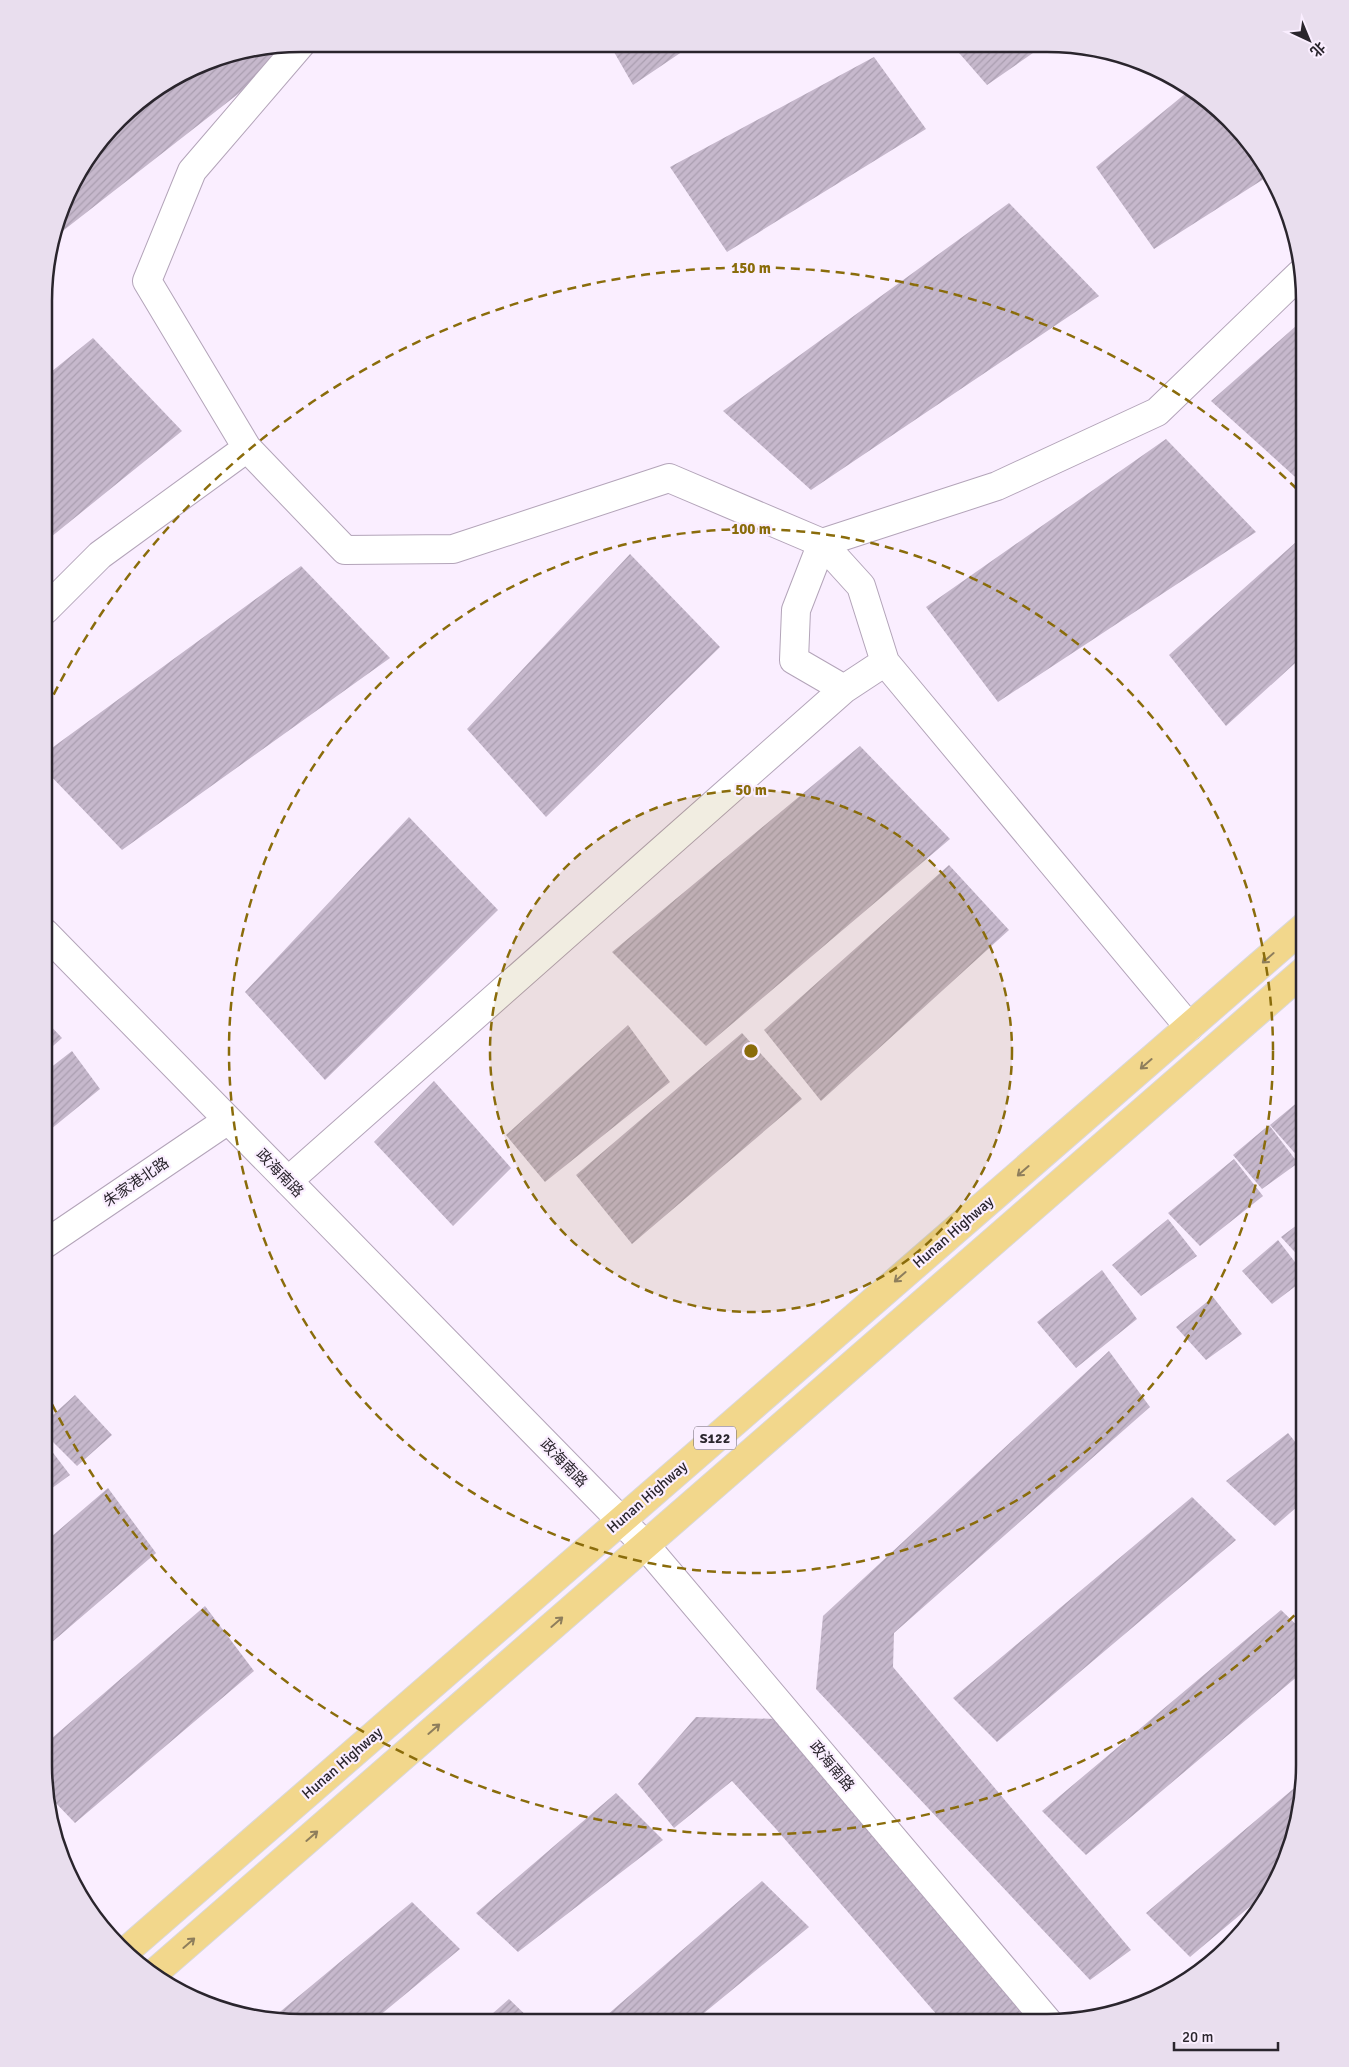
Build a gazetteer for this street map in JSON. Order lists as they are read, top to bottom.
{
  "streets": {
    "main road": ["Hunan Highway", "S122"],
    "street": ["政海南路", "朱家港北路"]
  },
  "crossings": [
    ["政海南路", "朱家港北路"],
    ["政海南路", "Hunan Highway"],
    ["政海南路", "S122"]
  ],
  "scale_bar": "20 m",
  "north": "bottom right",
  "rings": ["150 m", "100 m", "50 m"]
}
